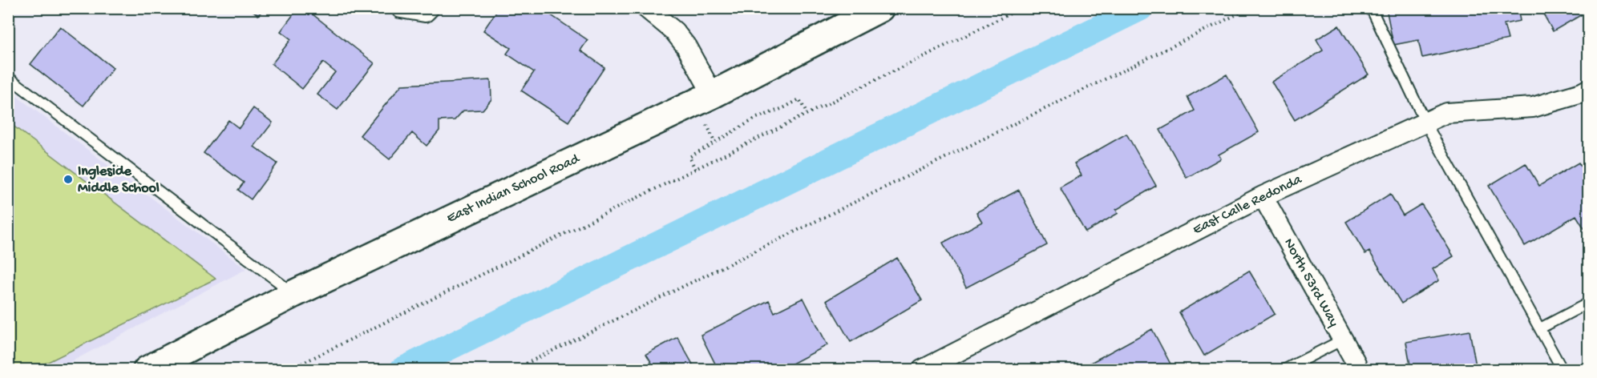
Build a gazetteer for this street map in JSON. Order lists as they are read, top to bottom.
{
  "streets": {
    "main road": ["East Indian School Road"],
    "street": ["East Calle Redonda", "North 53rd Way"]
  },
  "crossings": [
    ["East Calle Redonda", "North 53rd Way"]
  ],
  "places": ["Ingleside Middle School"]
}
